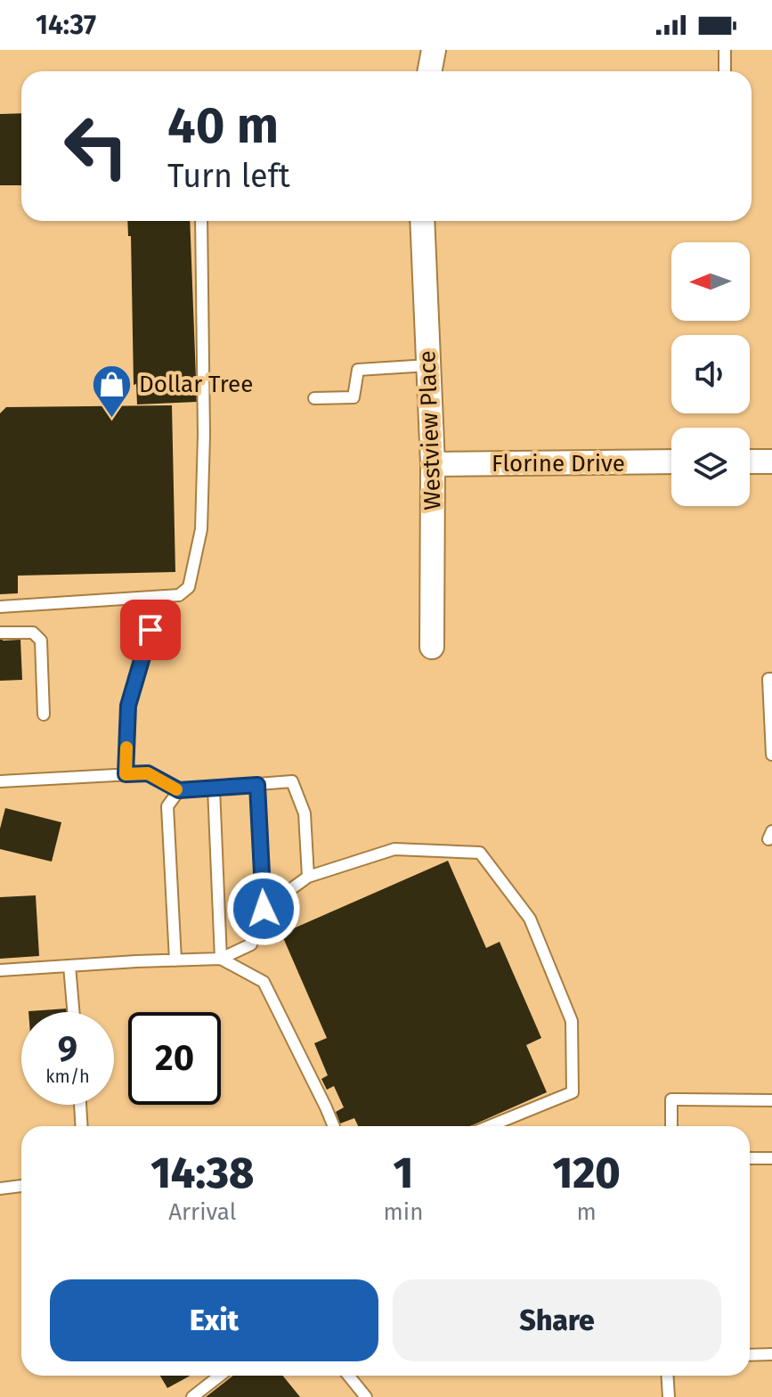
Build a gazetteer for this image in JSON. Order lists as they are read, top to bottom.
{
  "streets": {
    "street": ["Westview Place", "Florine Drive"]
  },
  "crossings": [
    ["Westview Place", "Florine Drive"]
  ],
  "places": {
    "shop": ["Dollar Tree"]
  },
  "north": "left",
  "page": {
    "status": "14:37",
    "turn": ["40 m", "Turn left"],
    "speed": "9 km/h",
    "limit": "20",
    "eta": [
      "14:38",
      "Arrival",
      "1",
      "min",
      "120",
      "m"
    ],
    "buttons": ["Exit", "Share"]
  }
}
